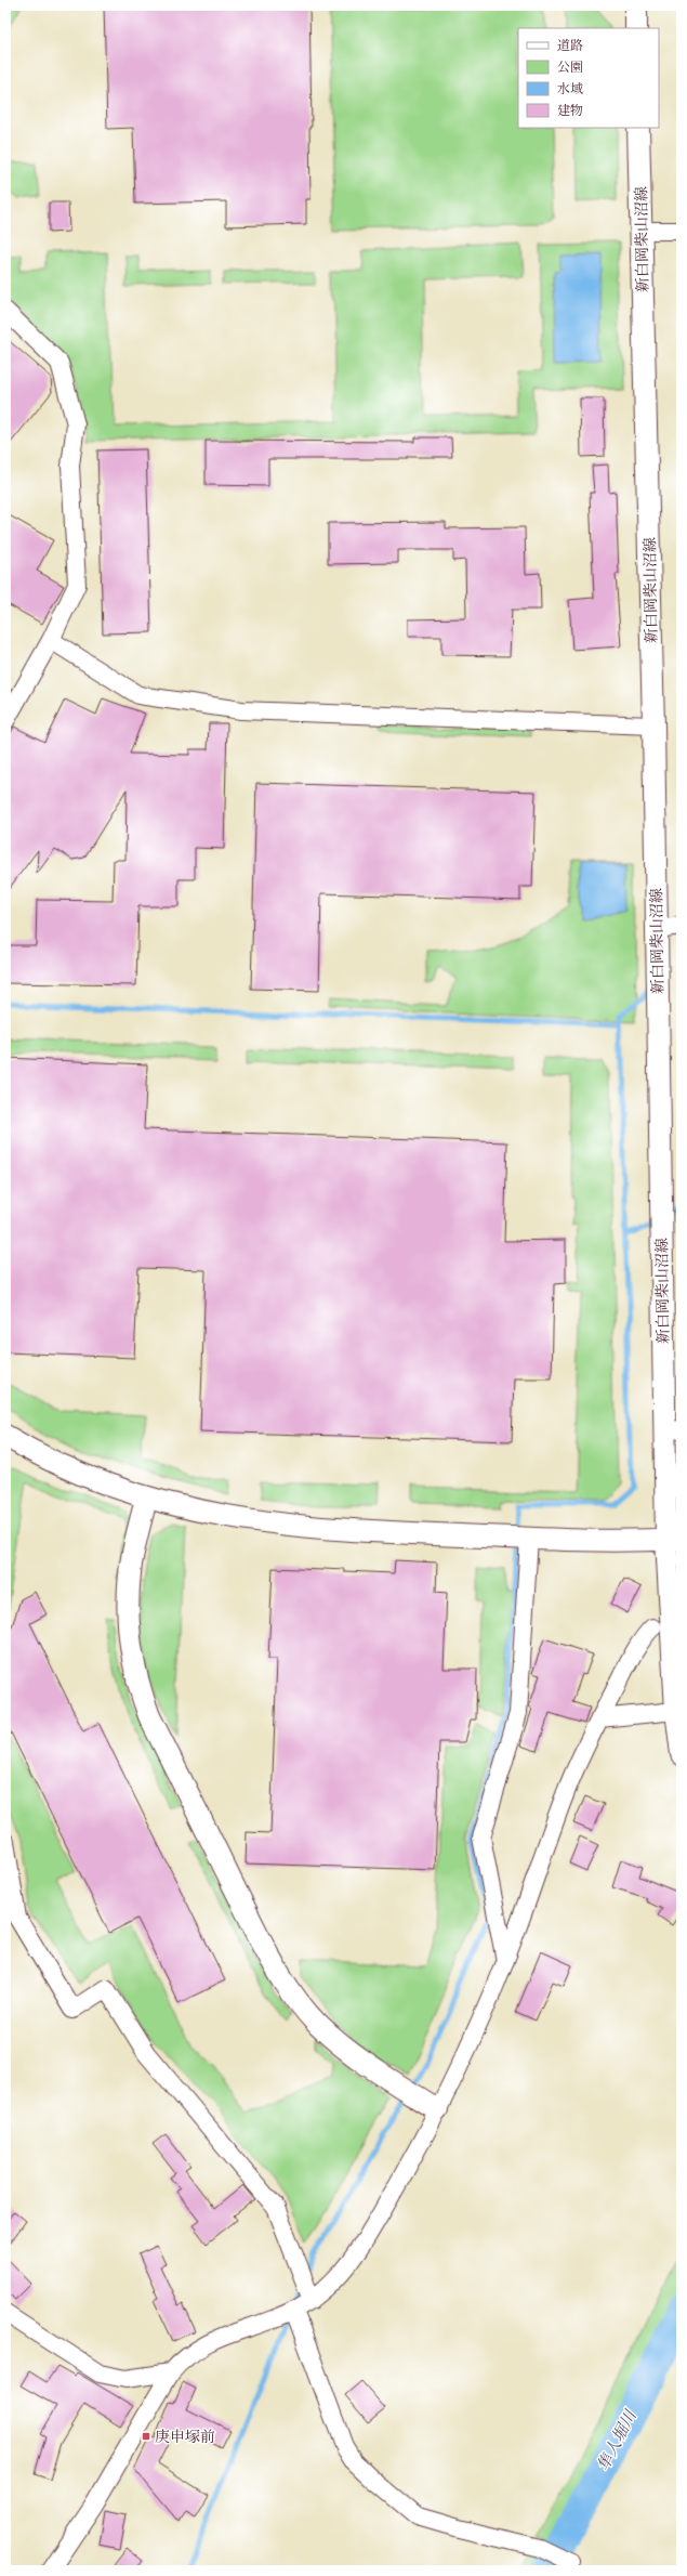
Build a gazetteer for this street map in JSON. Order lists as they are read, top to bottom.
{
  "streets": {
    "street": ["新白岡柴山沼線"]
  },
  "water": ["隼人堀川"],
  "places": {
    "transit": ["庚申塚前"]
  },
  "legend": [
    "道路",
    "公園",
    "水域",
    "建物"
  ]
}
